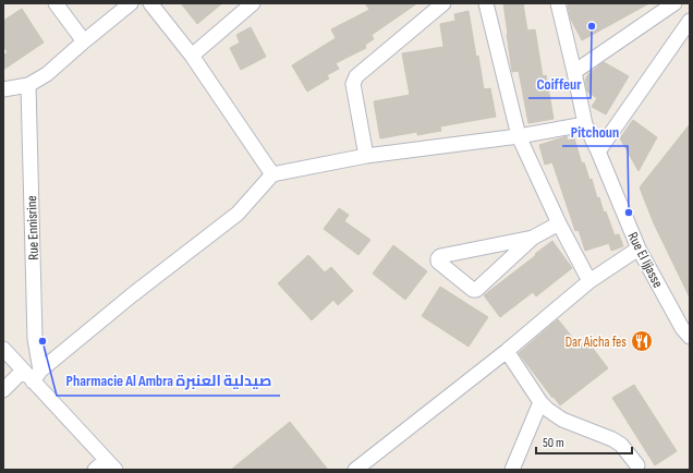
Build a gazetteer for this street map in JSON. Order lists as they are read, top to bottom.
{
  "streets": {
    "street": ["Rue Ennisrine", "Rue El Ijjasse"]
  },
  "places": {
    "other": ["Coiffeur", "Pitchoun", "Pharmacie Al Ambra صيدلية العنبرة"],
    "restaurant": ["Dar Aicha fes"]
  },
  "scale_bar": "50 m"
}
